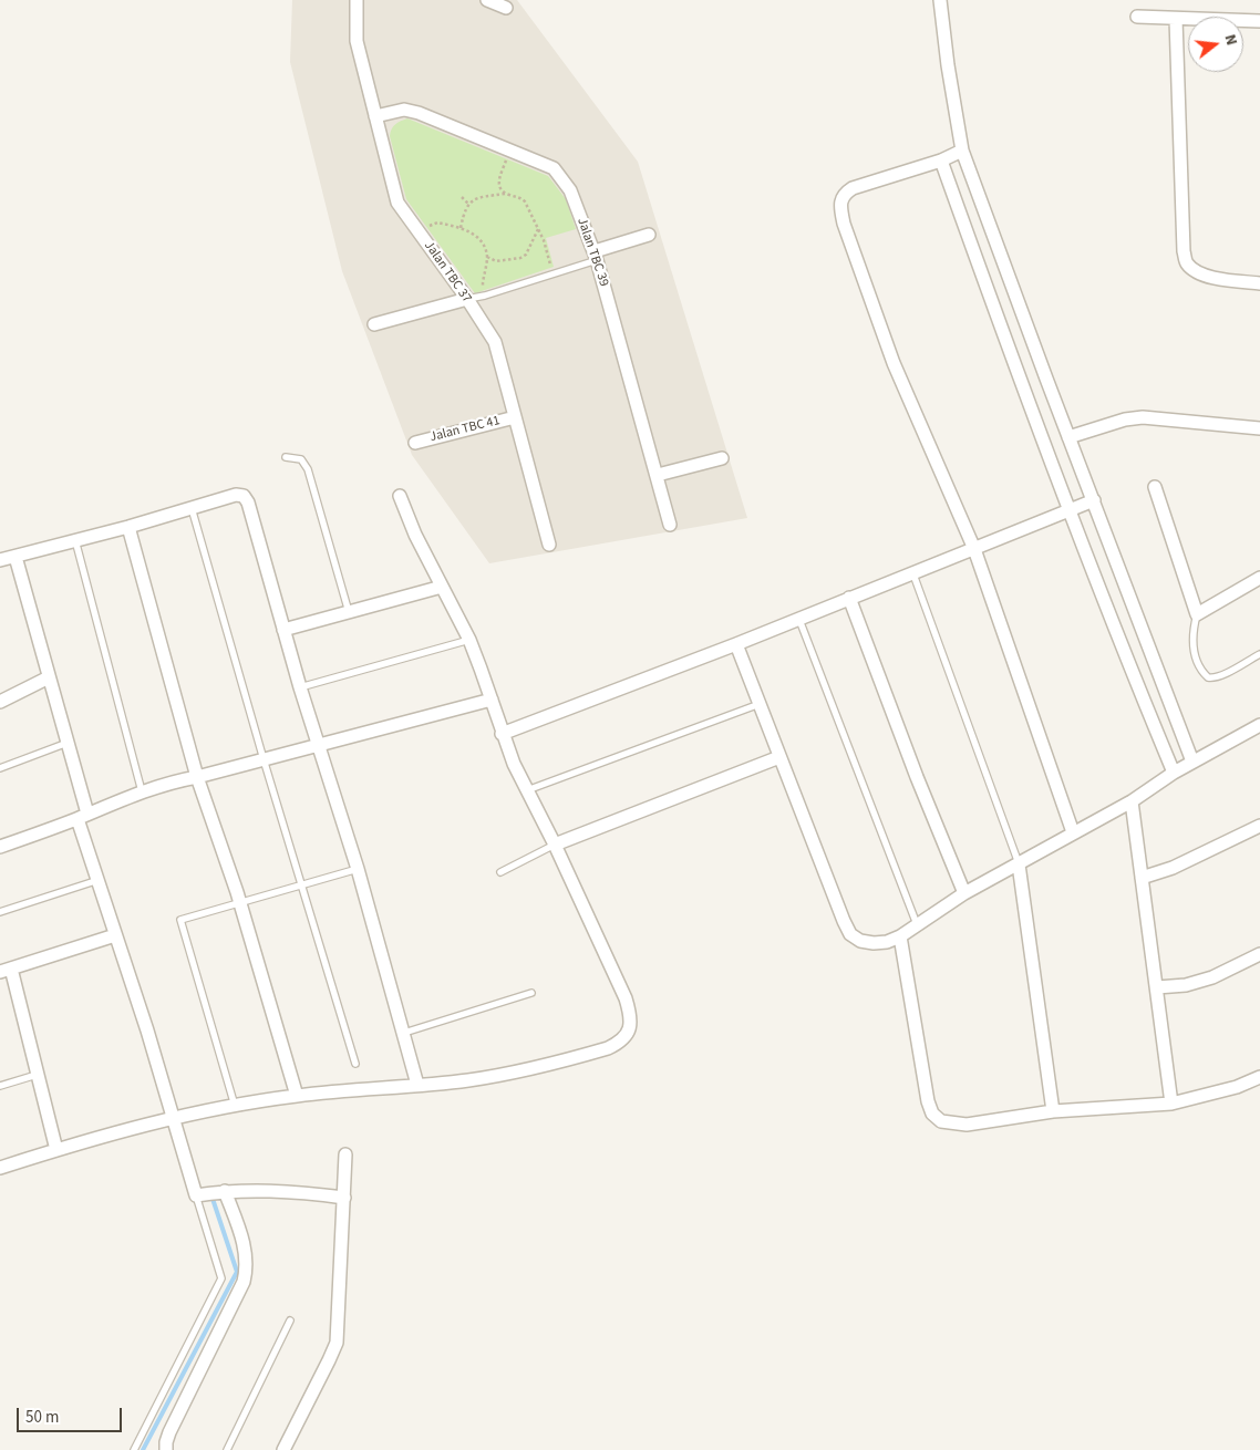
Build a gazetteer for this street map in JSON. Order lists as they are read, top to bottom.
{
  "streets": {
    "street": ["Jalan TBC 39", "Jalan TBC 37", "Jalan TBC 41"]
  },
  "crossings": [
    ["Jalan TBC 39", "Jalan TBC 37"],
    ["Jalan TBC 37", "Jalan TBC 41"]
  ],
  "scale_bar": "50 m",
  "north": "right"
}
